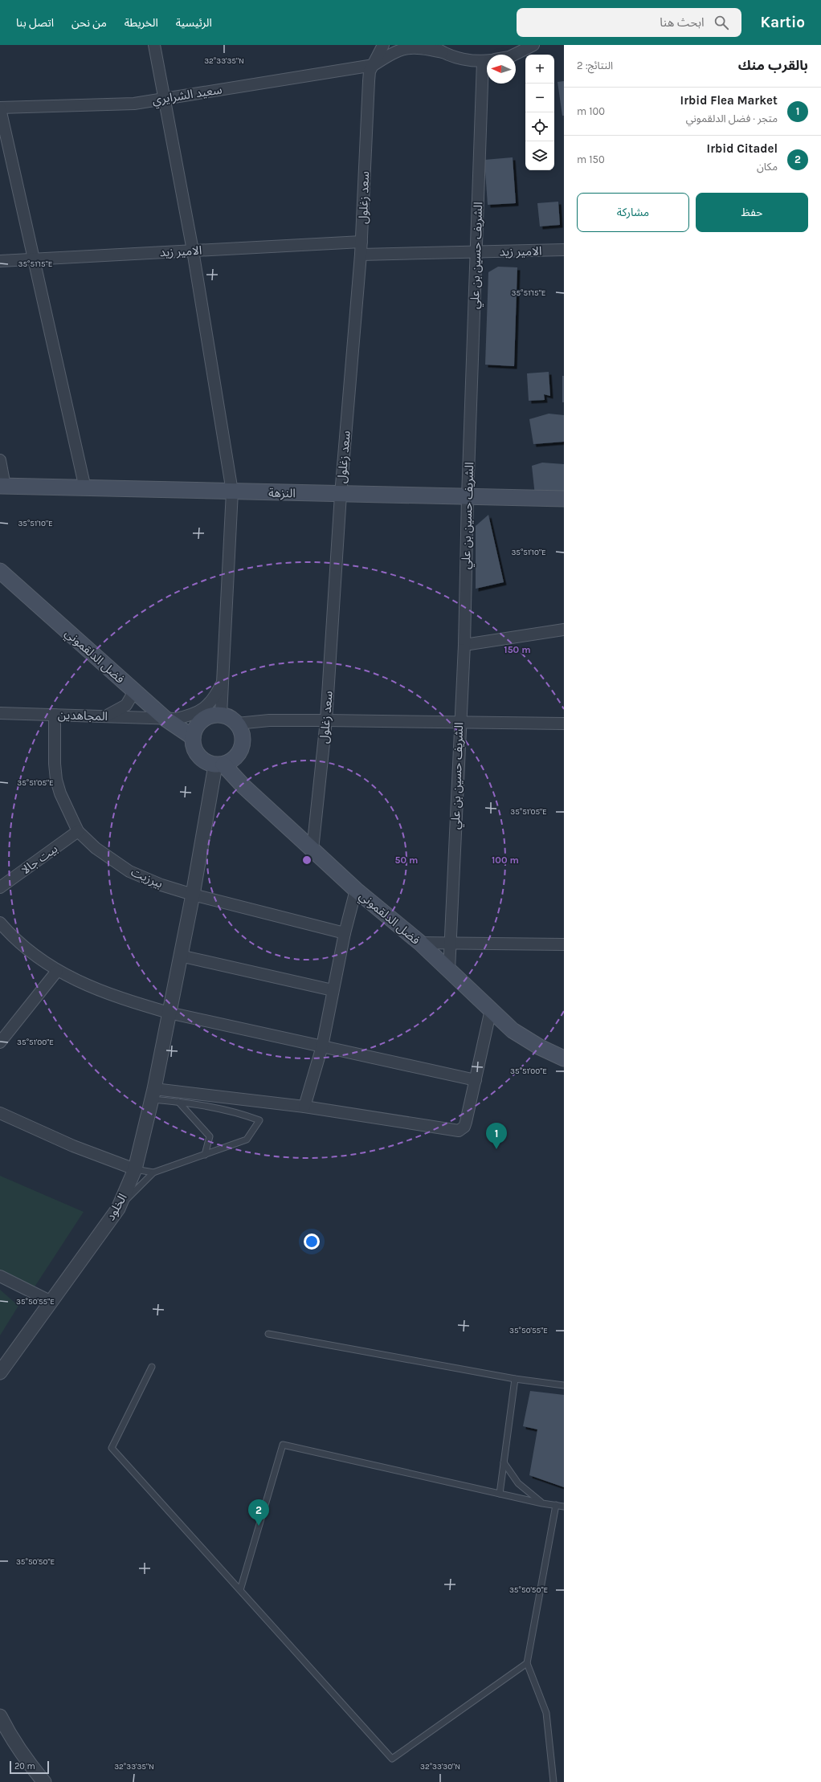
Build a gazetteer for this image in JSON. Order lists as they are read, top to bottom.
{
  "streets": {
    "main road": ["النزهة", "فضل الدلقموني"],
    "street": [
      "سعيد الشرايري",
      "سعد زغلول",
      "الامير زيد",
      "الشريف حسين بن علي",
      "المجاهدين",
      "بيت جالا",
      "بيرزيت",
      "الخلود"
    ]
  },
  "crossings": [
    ["سعيد الشرايري", "سعد زغلول"],
    ["سعد زغلول", "الامير زيد"],
    ["سعد زغلول", "النزهة"],
    ["سعد زغلول", "فضل الدلقموني"],
    ["الامير زيد", "الشريف حسين بن علي"],
    ["الشريف حسين بن علي", "النزهة"],
    ["الشريف حسين بن علي", "فضل الدلقموني"],
    ["فضل الدلقموني", "المجاهدين"],
    ["فضل الدلقموني", "الخلود"],
    ["المجاهدين", "بيرزيت"],
    ["بيت جالا", "بيرزيت"],
    ["بيرزيت", "الخلود"]
  ],
  "scale_bar": "20 m",
  "north": "left",
  "page": {
    "header": "Kartio",
    "search": "ابحث هنا",
    "nav": [
      "الرئيسية",
      "الخريطة",
      "من نحن",
      "اتصل بنا"
    ],
    "heading": ["بالقرب منك", "النتائج: 2"],
    "map_buttons": ["+", "−"],
    "list": [
      {
        "mark": "1",
        "name": "Irbid Flea Market",
        "note": "متجر · فضل الدلقموني",
        "value": "100 m"
      },
      {
        "mark": "2",
        "name": "Irbid Citadel",
        "note": "مكان",
        "value": "150 m"
      }
    ],
    "buttons": ["حفظ", "مشاركة"],
    "pins": ["1", "2"],
    "scale": "20 m"
  },
  "coordinates": [
    "32°33'35\"N",
    "35°51'15\"E",
    "35°51'10\"E",
    "35°51'05\"E",
    "35°51'00\"E",
    "35°50'55\"E",
    "35°50'50\"E",
    "32°33'30\"N"
  ],
  "rings": ["150 m", "50 m", "100 m"]
}
